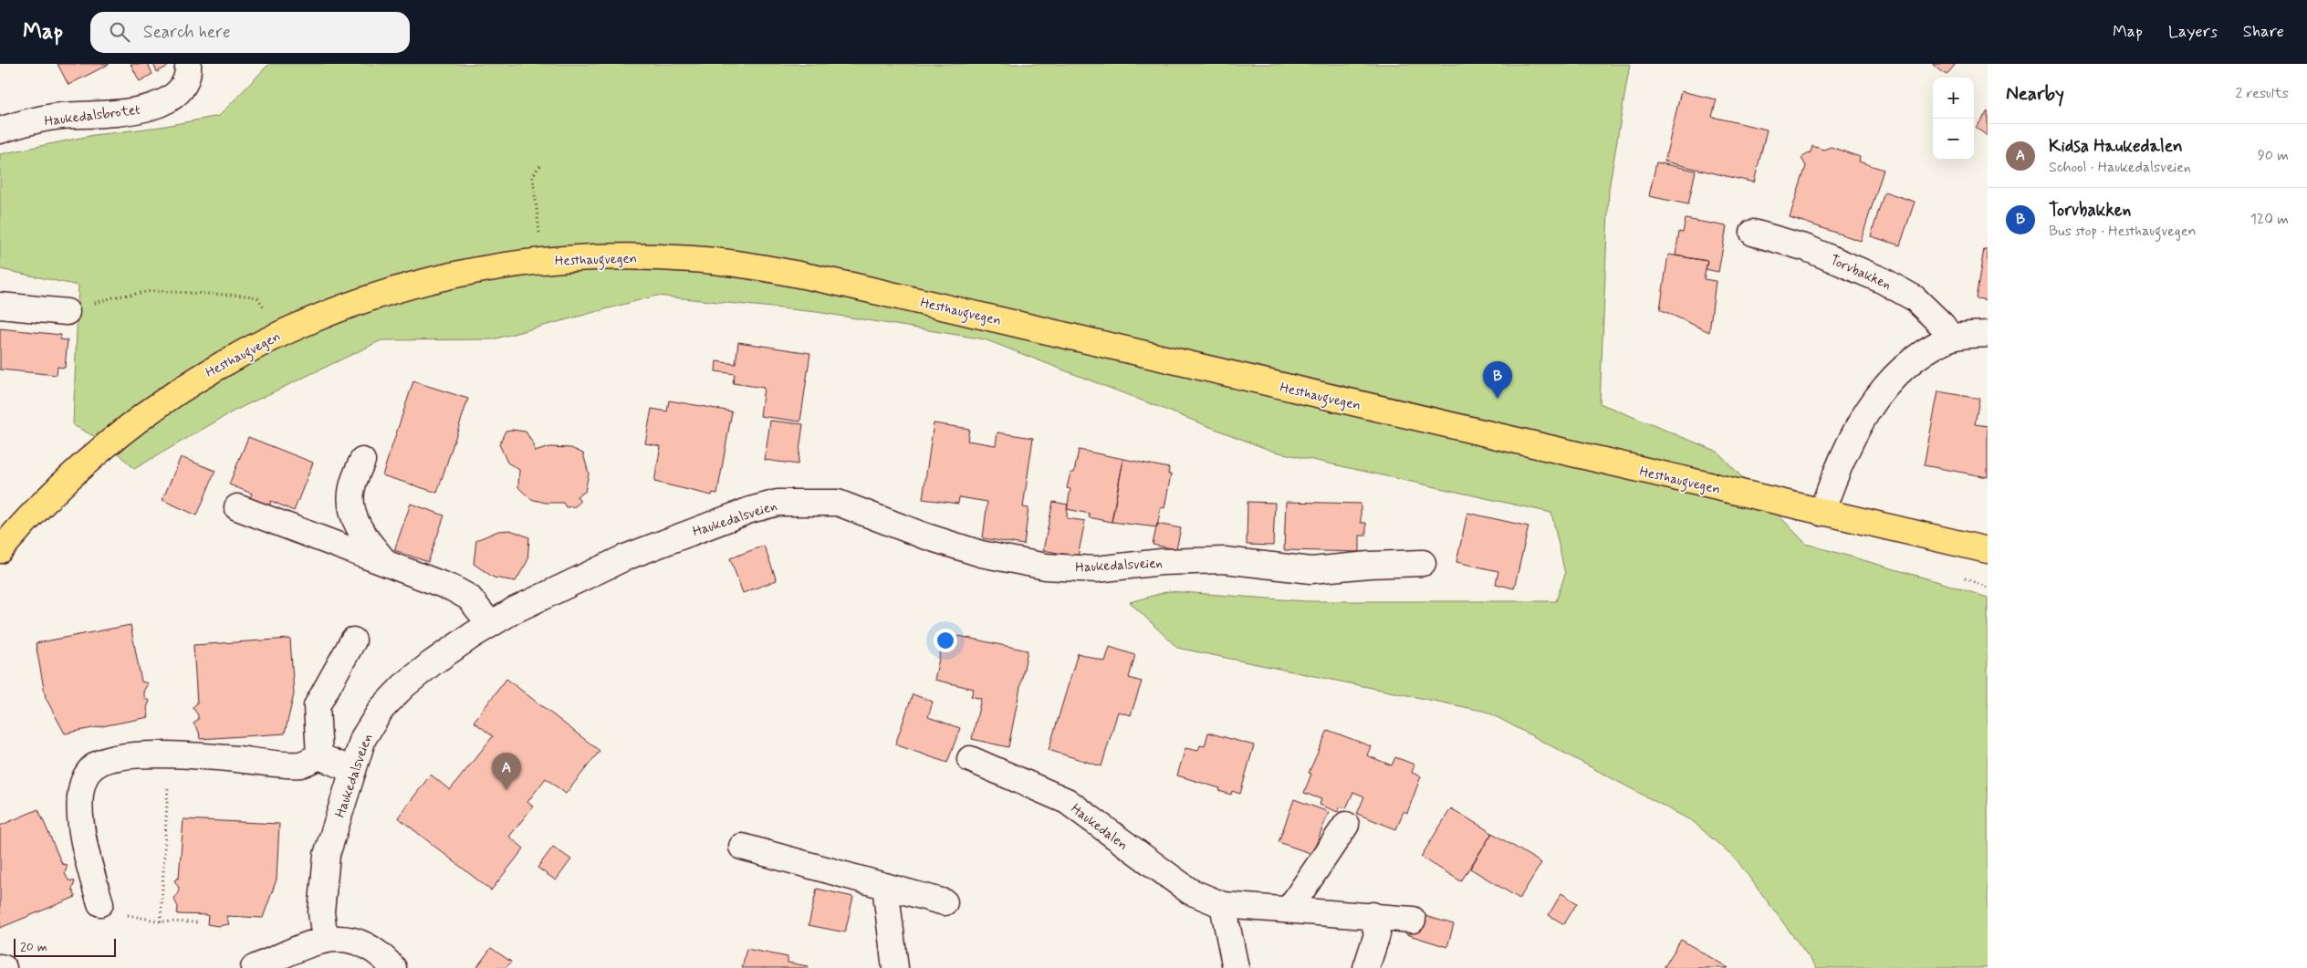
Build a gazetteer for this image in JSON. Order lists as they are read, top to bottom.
{
  "streets": {
    "main road": ["Hesthaugvegen"],
    "street": [
      "Haukedalsbrotet",
      "Torvbakken",
      "Haukedalsveien",
      "Haukedalen"
    ]
  },
  "scale_bar": "20 m",
  "page": {
    "header": "Map",
    "search": "Search here",
    "nav": ["Map", "Layers", "Share"],
    "heading": ["Nearby", "2 results"],
    "map_buttons": ["+", "−"],
    "list": [
      {
        "mark": "A",
        "name": "Kidsa Haukedalen",
        "note": "School · Haukedalsveien",
        "value": "90 m"
      },
      {
        "mark": "B",
        "name": "Torvbakken",
        "note": "Bus stop · Hesthaugvegen",
        "value": "120 m"
      }
    ],
    "pins": ["B", "A"],
    "scale": "20 m"
  }
}
